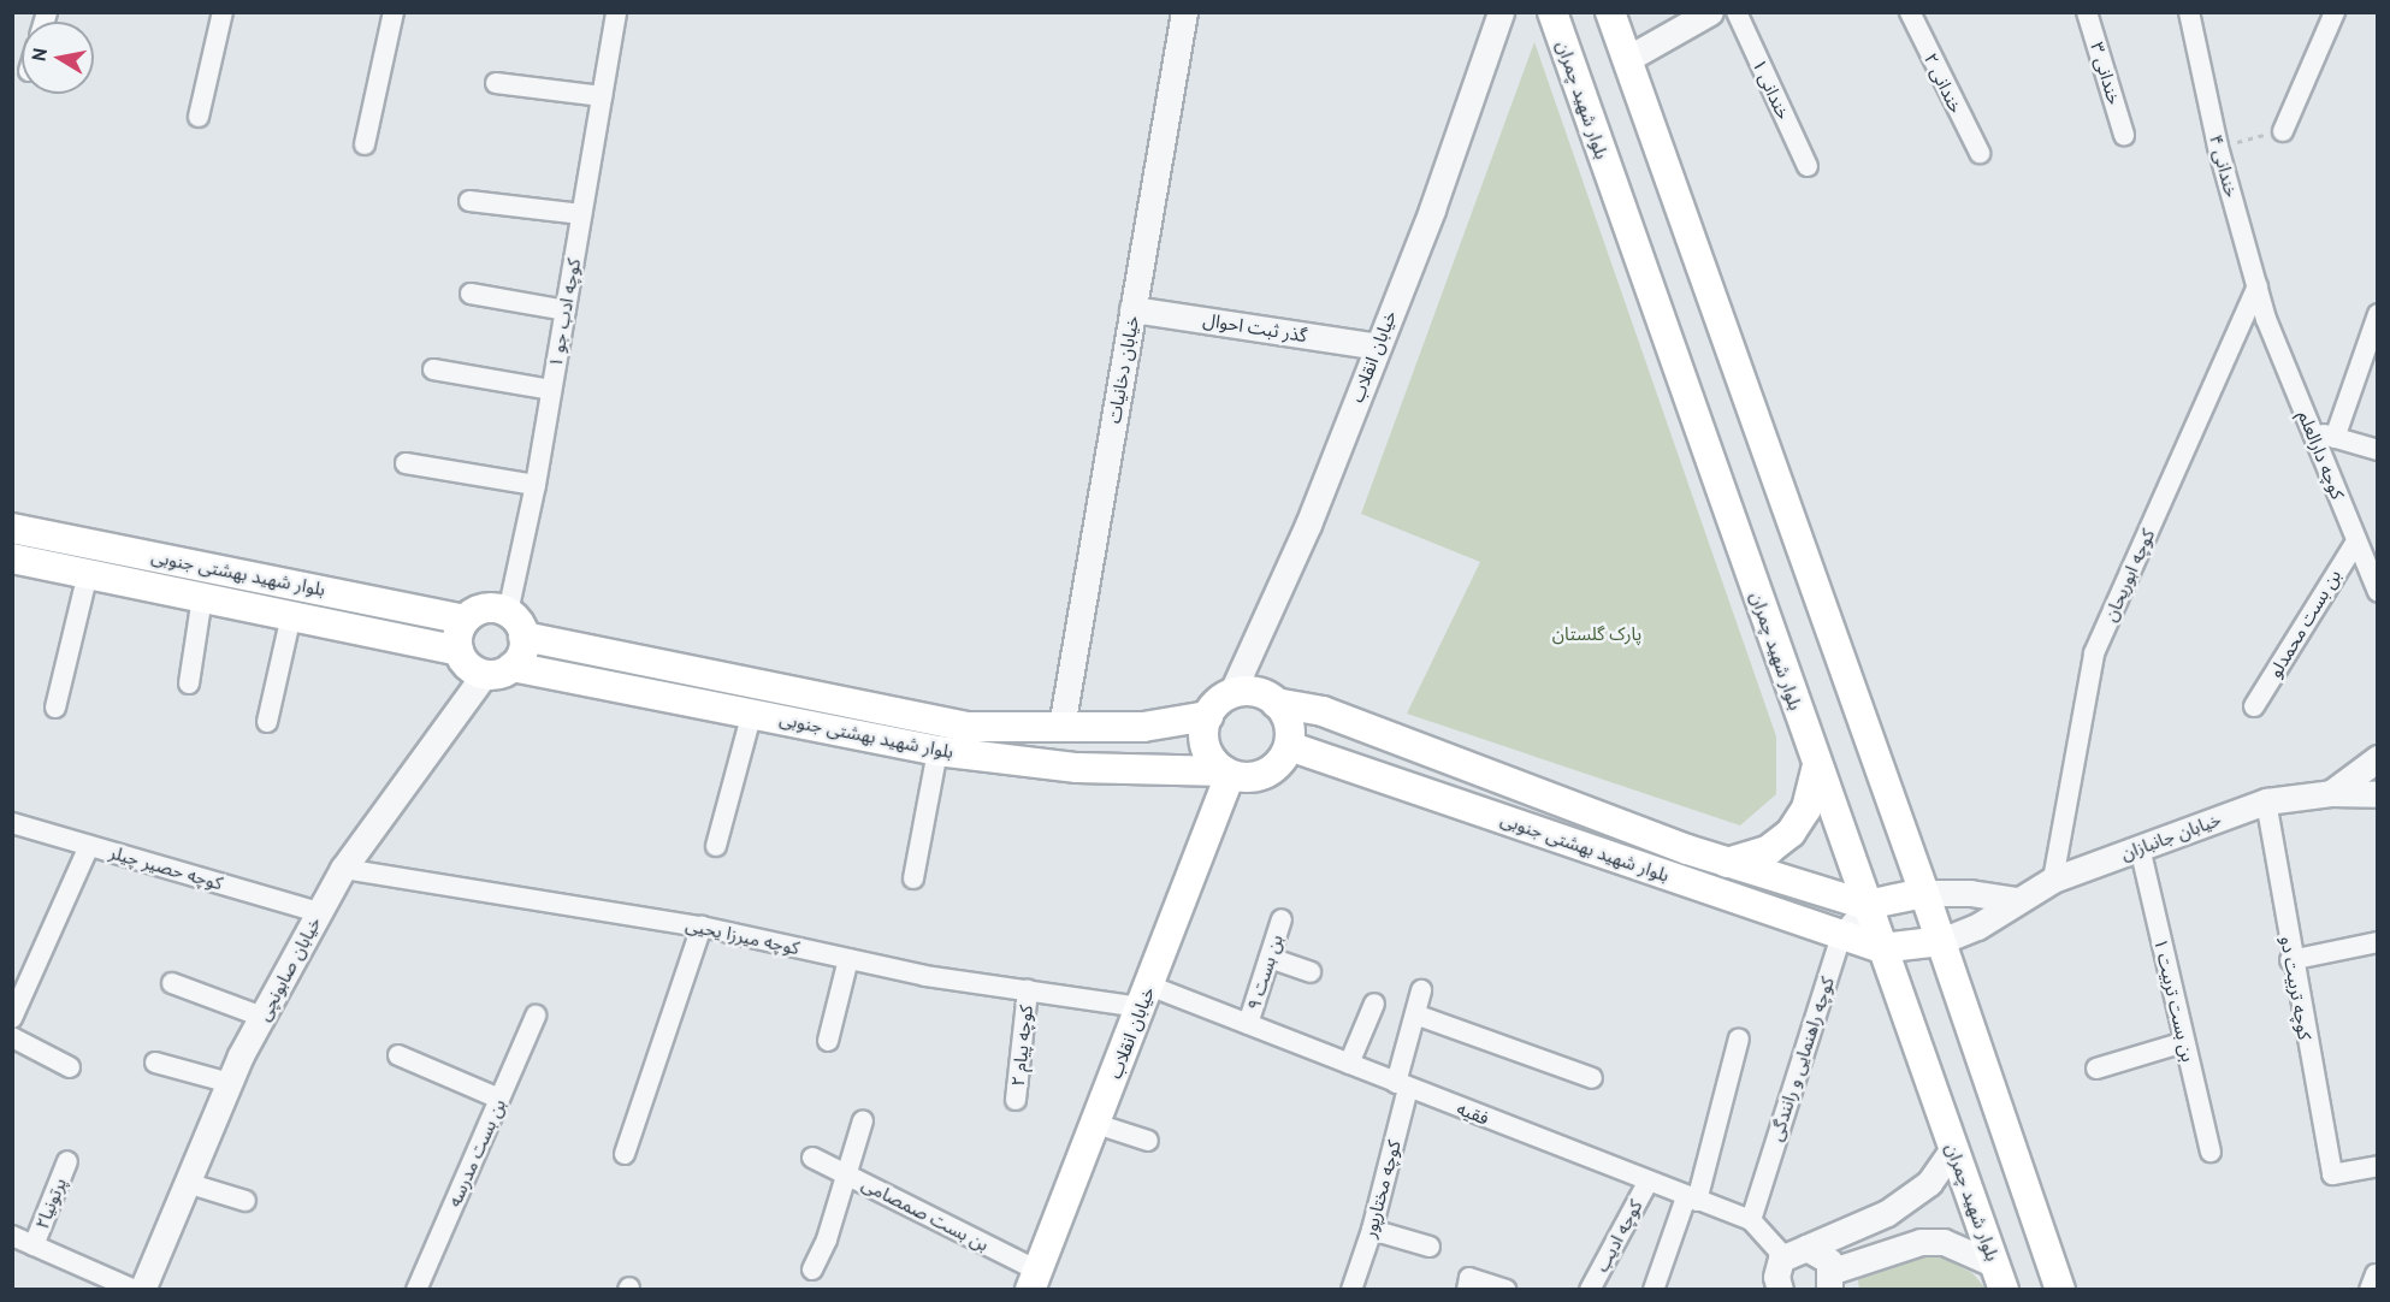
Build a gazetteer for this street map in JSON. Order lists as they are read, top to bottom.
{
  "streets": {
    "main road": ["بلوار شهید چمران", "خیابان انقلاب", "بلوار شهید بهشتی جنوبی"],
    "street": [
      "خندانی ۳",
      "خندانی ۲",
      "خندانی ۱",
      "خندانی ۴",
      "کوچه ادب جو ۱",
      "گذر ثبت احوال",
      "خیابان دخانیات",
      "کوچه دارالعلم",
      "کوچه ابوریحان",
      "بن بست محمدلو",
      "خیابان جانبازان",
      "کوچه حصیر چیلر",
      "کوچه میرزا یحیی",
      "خیابان صابونچی",
      "بن بست ۹",
      "کوچه تربیت دو",
      "بن بست تربیت ۱",
      "کوچه پیام ۲",
      "کوچه راهنمایی و رانندگی",
      "فقیه",
      "بن بست مدرسه",
      "کوچه مختارپور",
      "پرتونیا۲",
      "بن بست صمصامی",
      "کوچه ادیب"
    ]
  },
  "crossings": [
    ["بلوار شهید چمران", "بلوار شهید بهشتی جنوبی"],
    ["بلوار شهید چمران", "کوچه راهنمایی و رانندگی"],
    ["خندانی ۴", "کوچه دارالعلم"],
    ["خندانی ۴", "کوچه ابوریحان"],
    ["کوچه ادب جو ۱", "بلوار شهید بهشتی جنوبی"],
    ["کوچه ادب جو ۱", "خیابان صابونچی"],
    ["گذر ثبت احوال", "خیابان انقلاب"],
    ["گذر ثبت احوال", "خیابان دخانیات"],
    ["خیابان انقلاب", "بلوار شهید بهشتی جنوبی"],
    ["خیابان انقلاب", "کوچه میرزا یحیی"],
    ["خیابان انقلاب", "فقیه"],
    ["خیابان انقلاب", "بن بست صمصامی"],
    ["خیابان دخانیات", "بلوار شهید بهشتی جنوبی"],
    ["کوچه دارالعلم", "بن بست محمدلو"],
    ["بلوار شهید بهشتی جنوبی", "خیابان صابونچی"],
    ["بلوار شهید بهشتی جنوبی", "کوچه راهنمایی و رانندگی"],
    ["کوچه ابوریحان", "خیابان جانبازان"],
    ["خیابان جانبازان", "کوچه تربیت دو"],
    ["خیابان جانبازان", "بن بست تربیت ۱"],
    ["کوچه حصیر چیلر", "خیابان صابونچی"],
    ["کوچه میرزا یحیی", "خیابان صابونچی"],
    ["کوچه میرزا یحیی", "کوچه پیام ۲"],
    ["کوچه میرزا یحیی", "فقیه"],
    ["بن بست ۹", "فقیه"],
    ["کوچه راهنمایی و رانندگی", "فقیه"],
    ["فقیه", "کوچه مختارپور"],
    ["فقیه", "کوچه ادیب"]
  ],
  "parks": ["پارک گلستان"],
  "north": "left"
}
